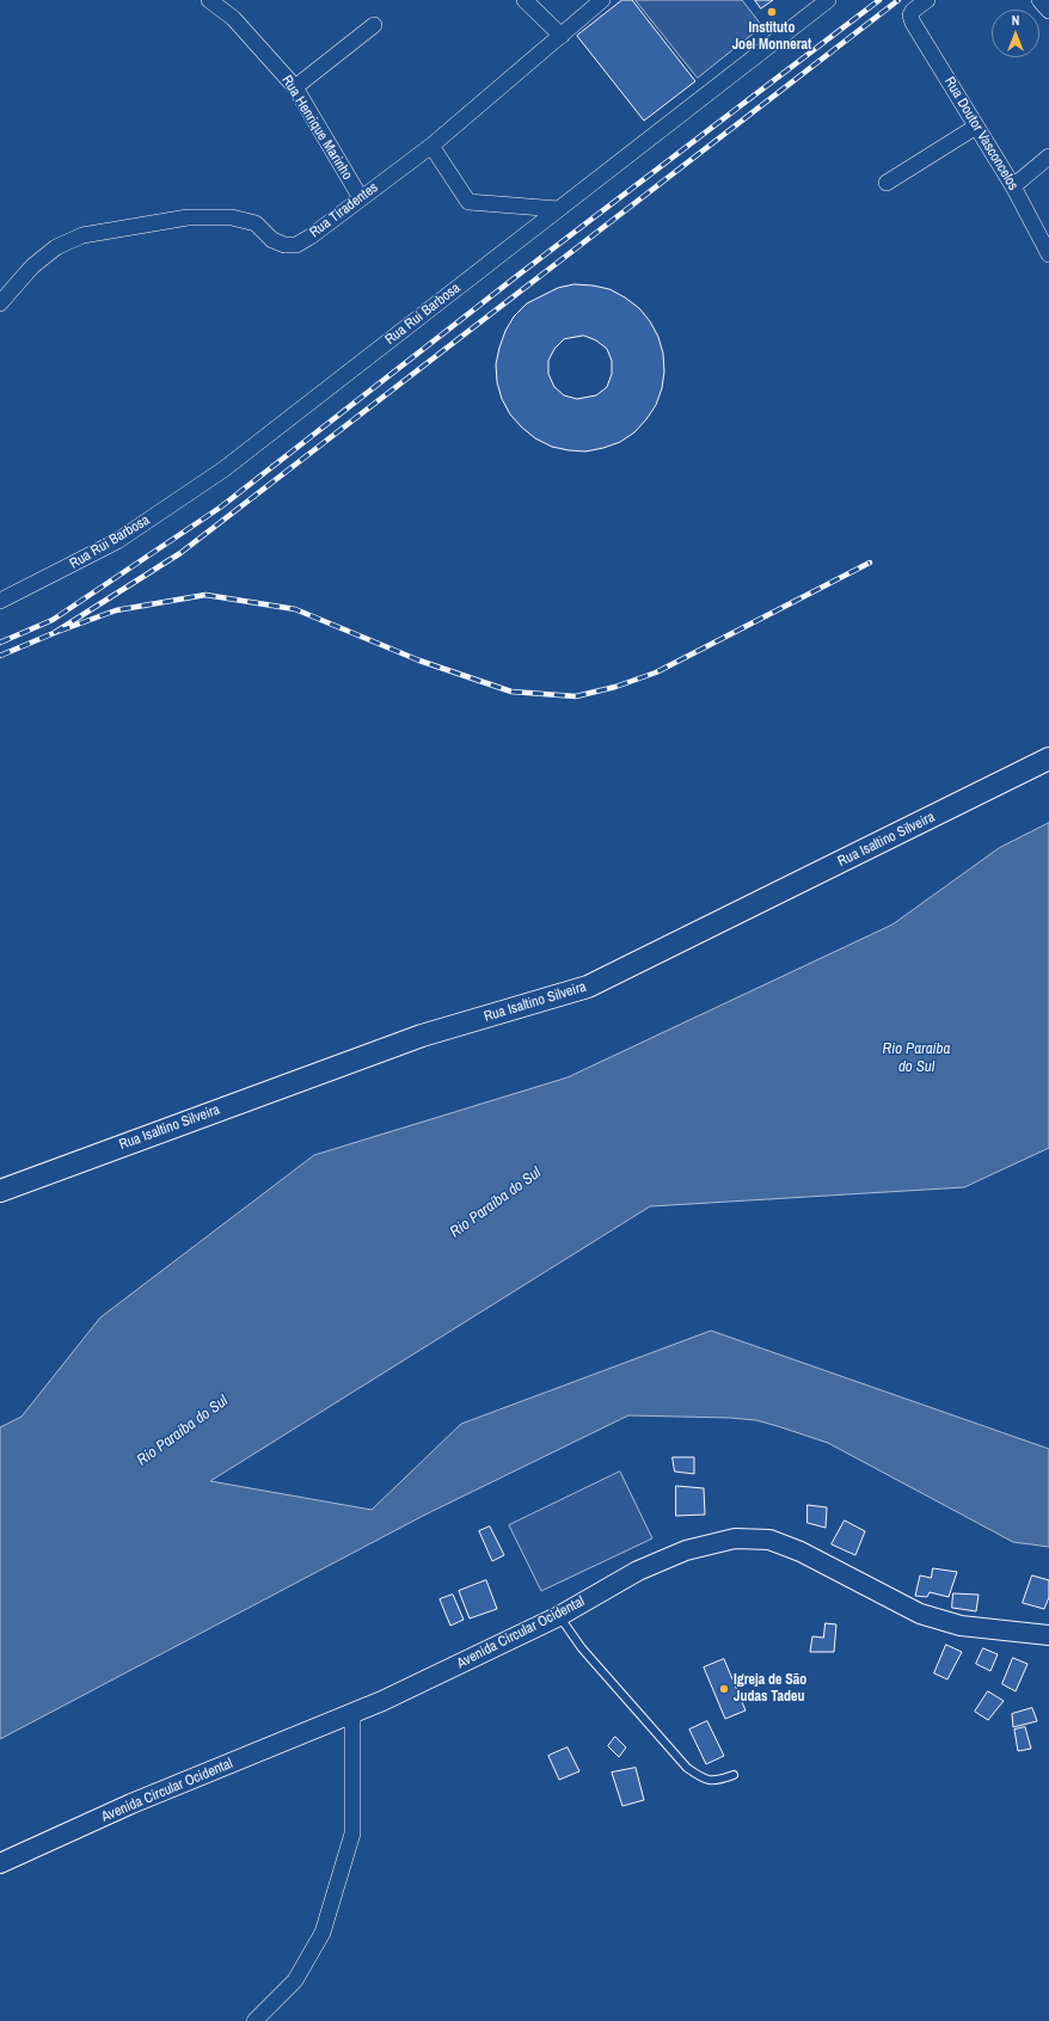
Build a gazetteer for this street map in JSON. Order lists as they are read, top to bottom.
{
  "streets": {
    "main road": ["Rua Isaltino Silveira"],
    "street": [
      "Rua Henrique Marinho",
      "Rua Doutor Vasconcelos",
      "Rua Tiradentes",
      "Rua Rui Barbosa",
      "Avenida Circular Ocidental"
    ]
  },
  "crossings": [
    ["Rua Henrique Marinho", "Rua Tiradentes"]
  ],
  "water": ["Rio Paraíba do Sul"],
  "places": ["Instituto Joel Monnerat", "Igreja de São Judas Tadeu"],
  "north": "top"
}
